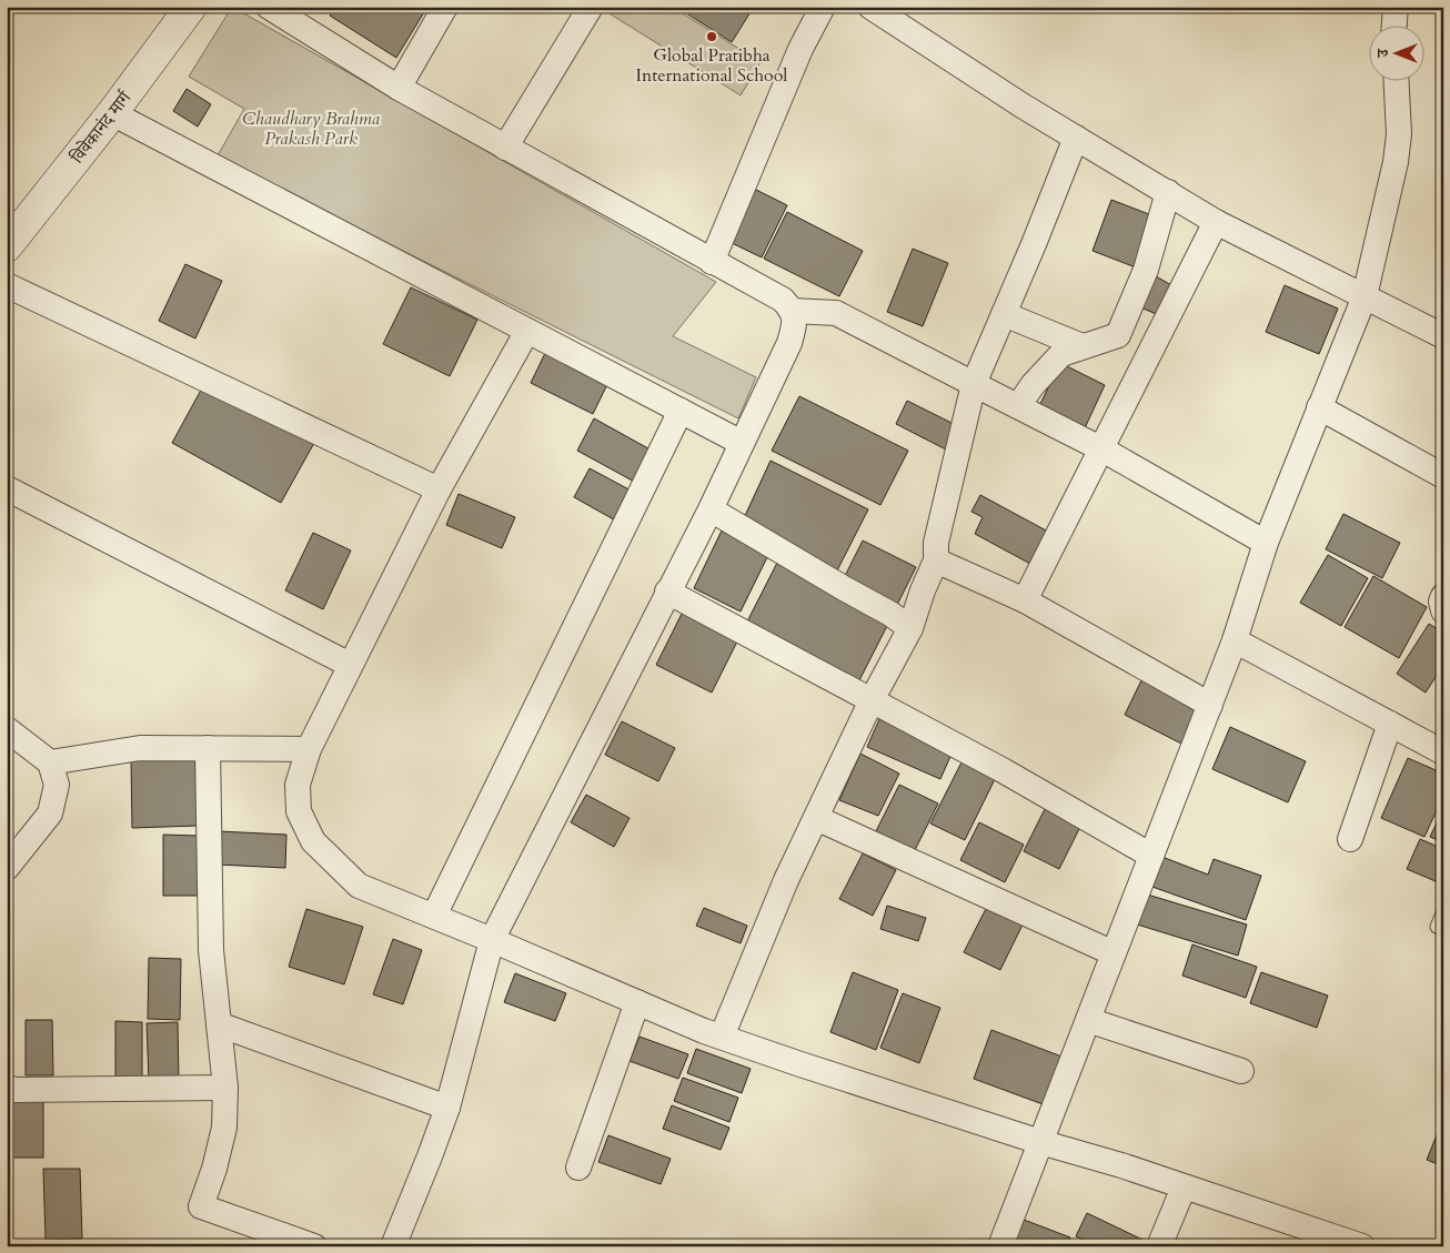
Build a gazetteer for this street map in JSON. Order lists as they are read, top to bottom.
{
  "streets": {
    "street": ["विवेकानंद मार्ग"]
  },
  "parks": ["Chaudhary Brahma Prakash Park"],
  "places": ["Global Pratibha International School"],
  "north": "left"
}
